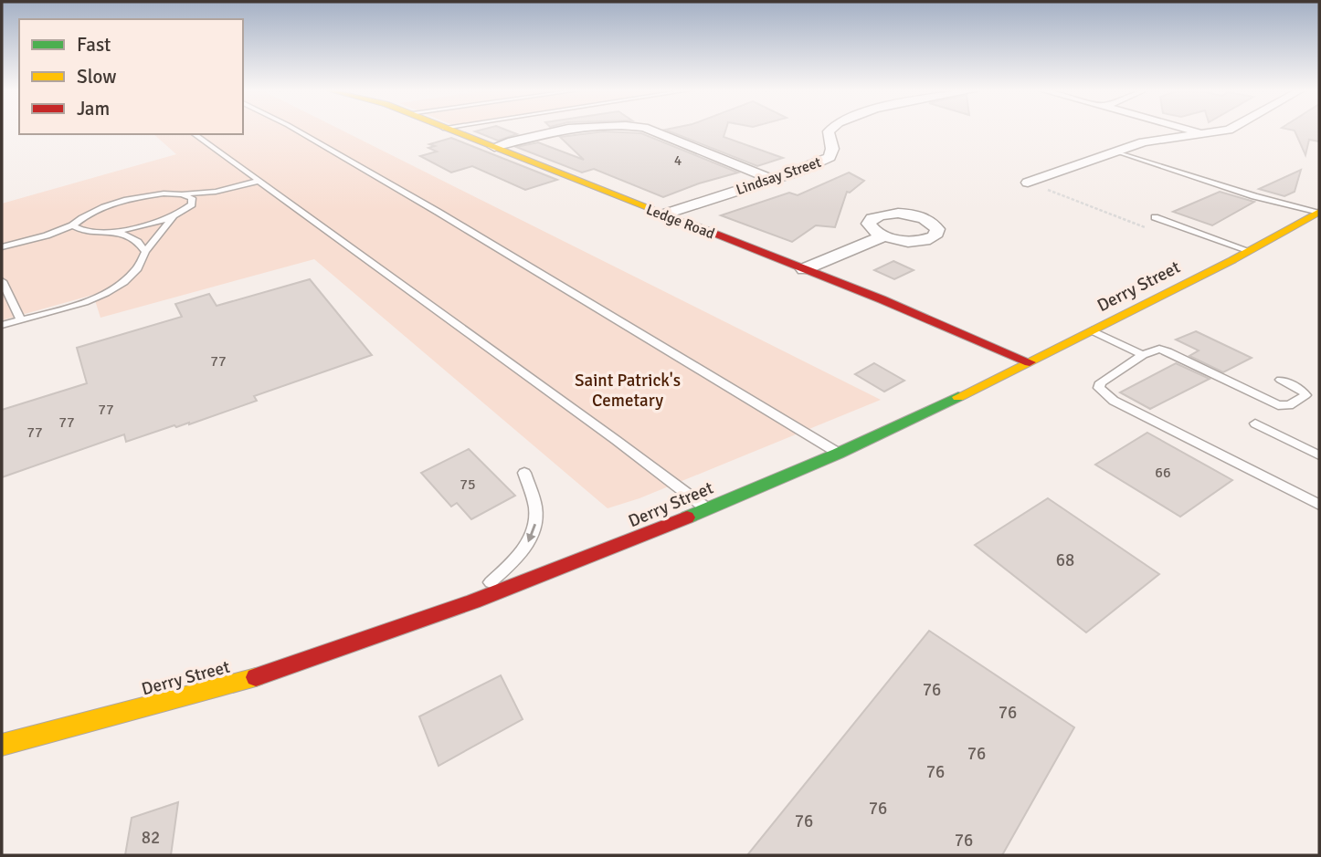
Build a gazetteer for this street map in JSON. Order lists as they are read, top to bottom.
{
  "streets": {
    "main road": ["Ledge Road", "Derry Street"],
    "street": ["Lindsay Street"]
  },
  "crossings": [
    ["Lindsay Street", "Ledge Road"],
    ["Ledge Road", "Derry Street"]
  ],
  "parks": ["Saint Patrick's Cemetary"],
  "house_numbers": [
    "4",
    "77",
    "77",
    "77",
    "77",
    "66",
    "75",
    "68",
    "76",
    "76",
    "76",
    "76",
    "76",
    "76",
    "82",
    "76"
  ],
  "legend": ["Fast", "Slow", "Jam"]
}
